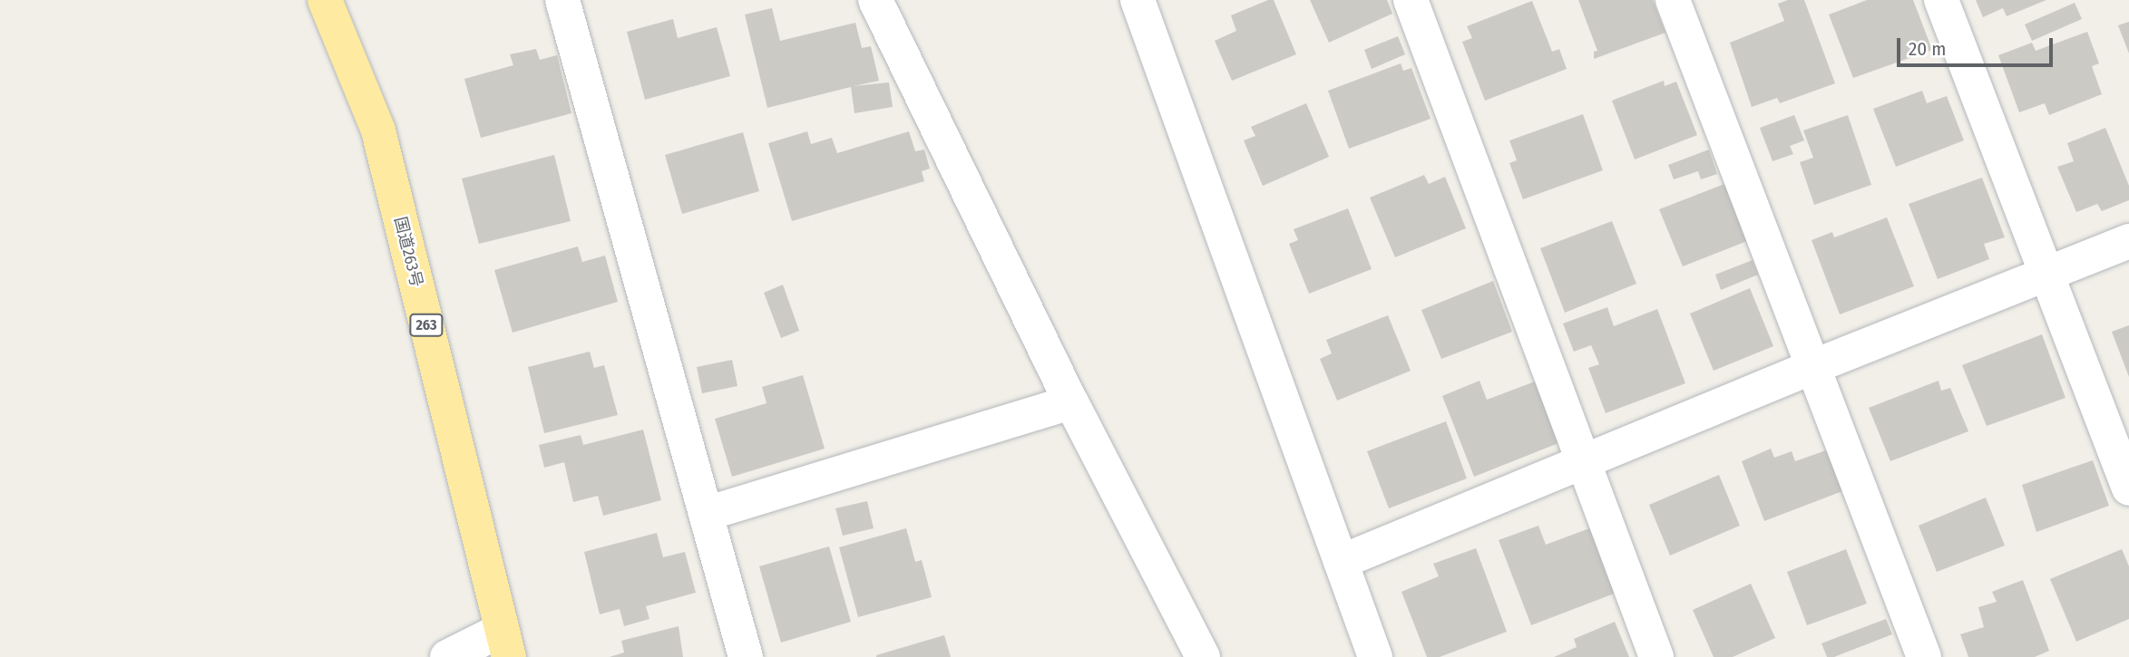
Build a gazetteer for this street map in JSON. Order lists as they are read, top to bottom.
{
  "streets": {
    "highway": ["国道263号", "263"]
  },
  "scale_bar": "20 m"
}
